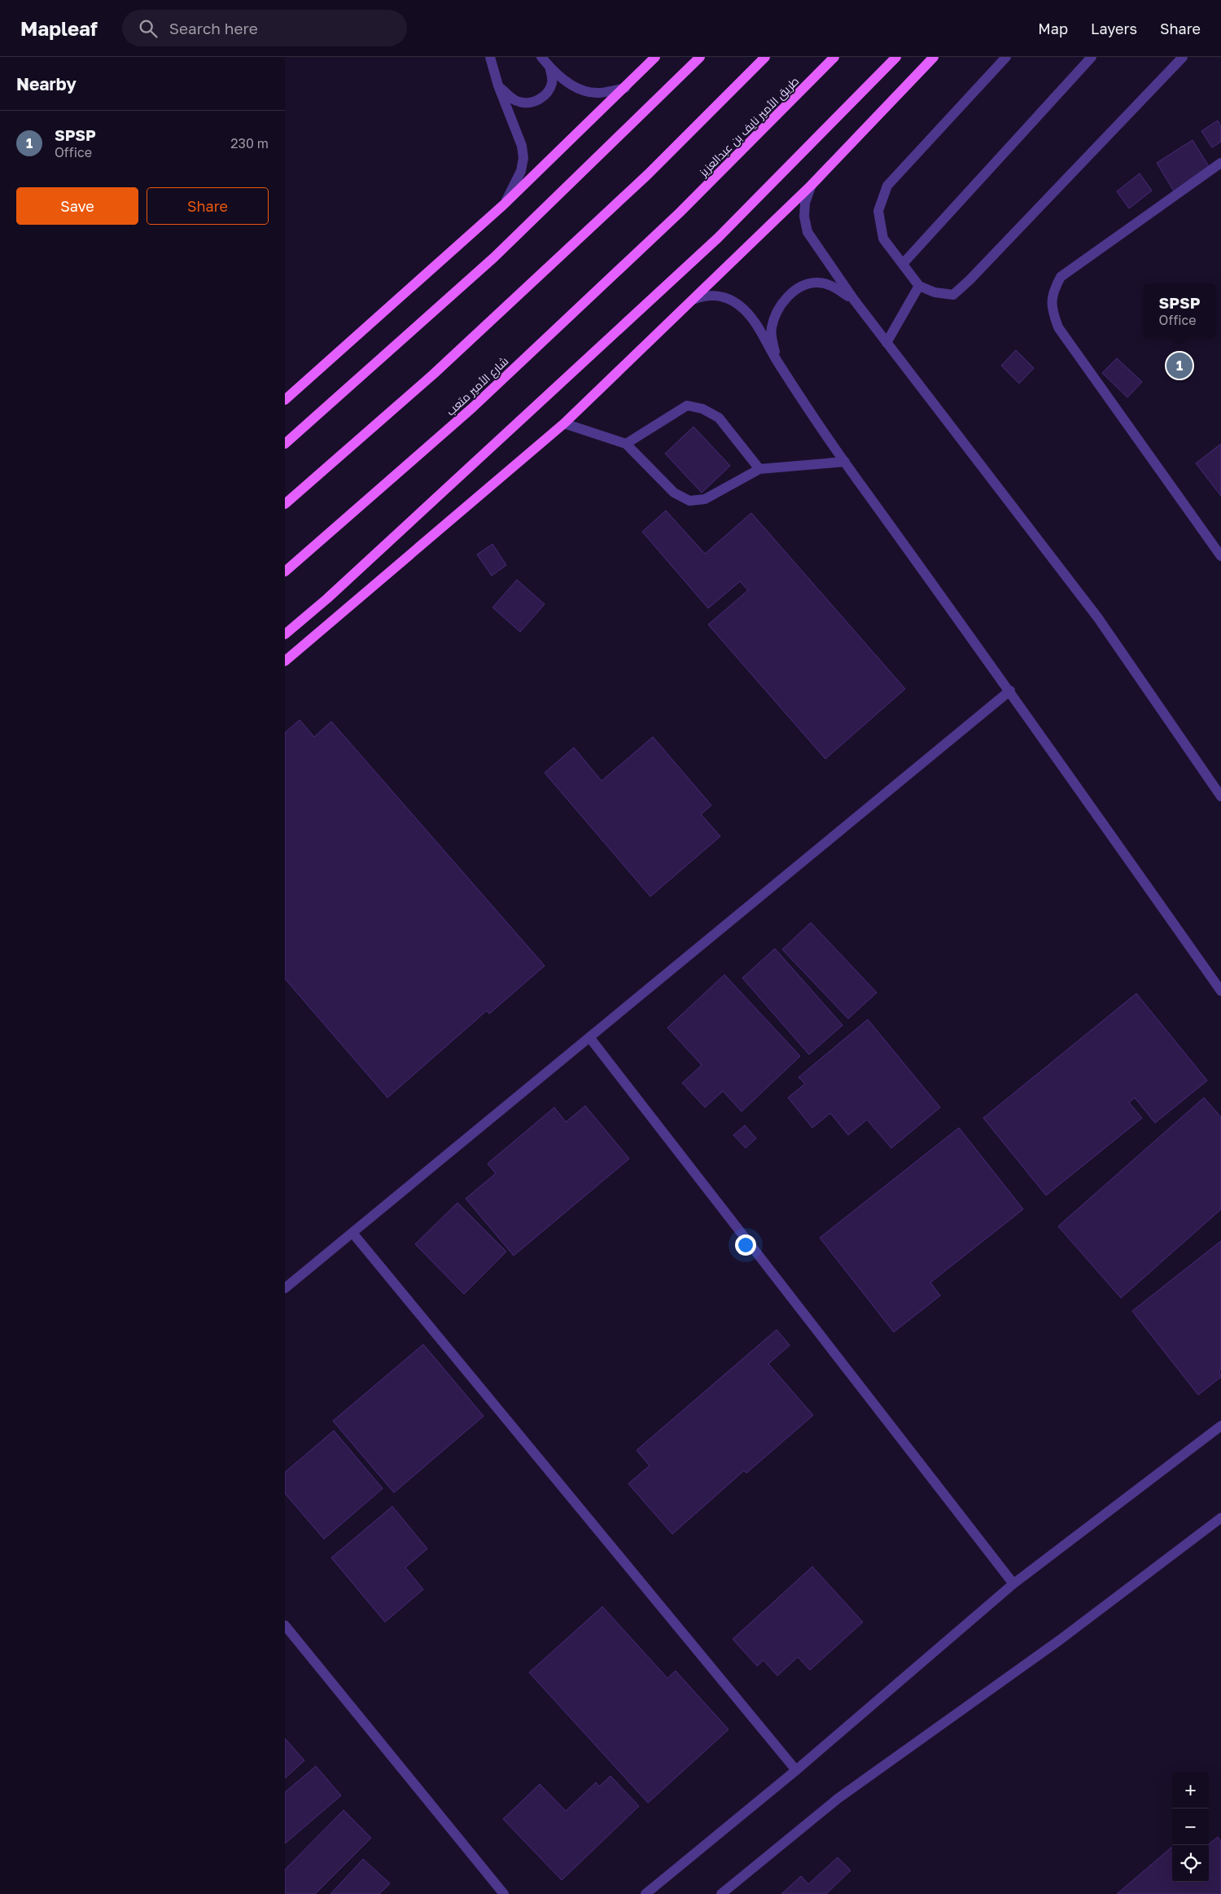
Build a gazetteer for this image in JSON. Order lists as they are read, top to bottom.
{
  "streets": {
    "main road": ["طريق الأمير نايف بن عبدالعزيز", "شارع الأمير متعب"]
  },
  "crossings": [
    ["طريق الأمير نايف بن عبدالعزيز", "شارع الأمير متعب"]
  ],
  "page": {
    "header": "Mapleaf",
    "search": "Search here",
    "nav": ["Map", "Layers", "Share"],
    "heading": "Nearby",
    "list": [
      {
        "mark": "1",
        "name": "SPSP",
        "note": "Office",
        "value": "230 m"
      }
    ],
    "buttons": ["Save", "Share"],
    "popup": ["SPSP", "Office"],
    "pins": "1",
    "map_buttons": ["+", "−"]
  }
}
